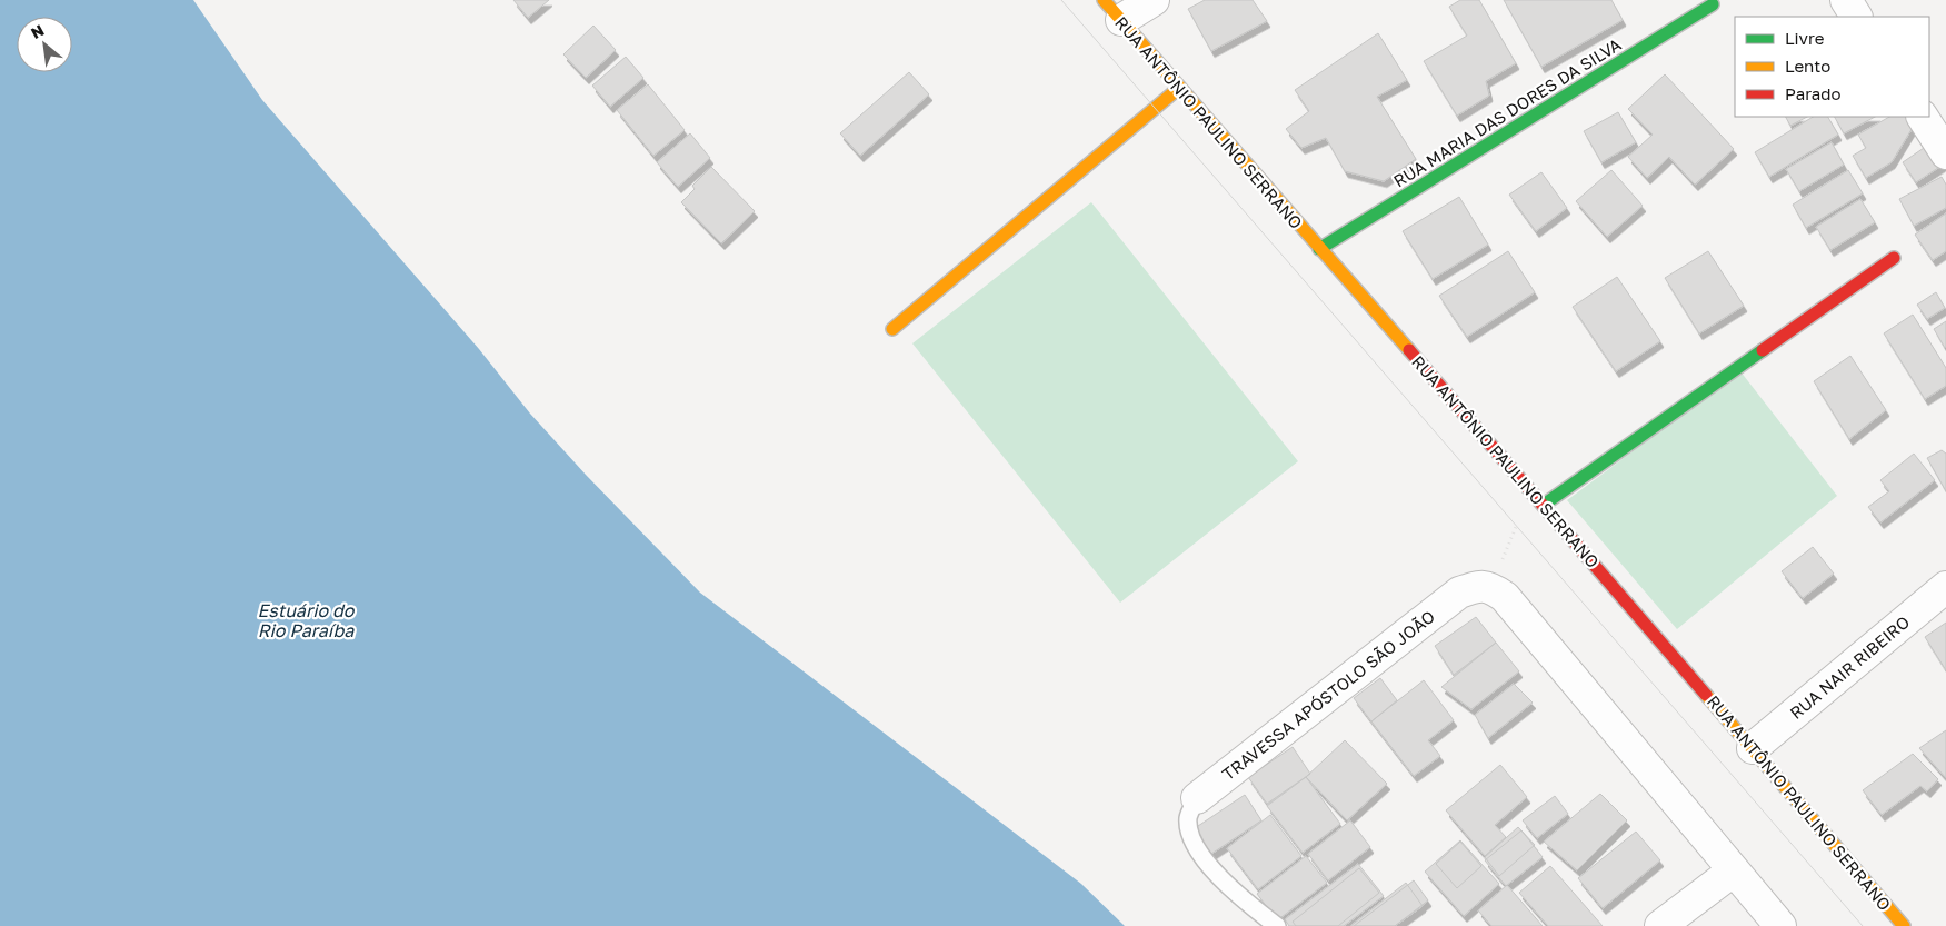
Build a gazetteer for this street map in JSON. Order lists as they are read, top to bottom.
{
  "streets": {
    "street": [
      "RUA MARIA DAS DORES DA SILVA",
      "RUA ANTÔNIO PAULINO SERRANO",
      "RUA NAIR RIBEIRO",
      "TRAVESSA APÓSTOLO SÃO JOÃO"
    ]
  },
  "crossings": [
    ["RUA MARIA DAS DORES DA SILVA", "RUA ANTÔNIO PAULINO SERRANO"],
    ["RUA ANTÔNIO PAULINO SERRANO", "RUA NAIR RIBEIRO"]
  ],
  "water": ["Estuário do Rio Paraíba"],
  "legend": ["Livre", "Lento", "Parado"],
  "north": "top left"
}
